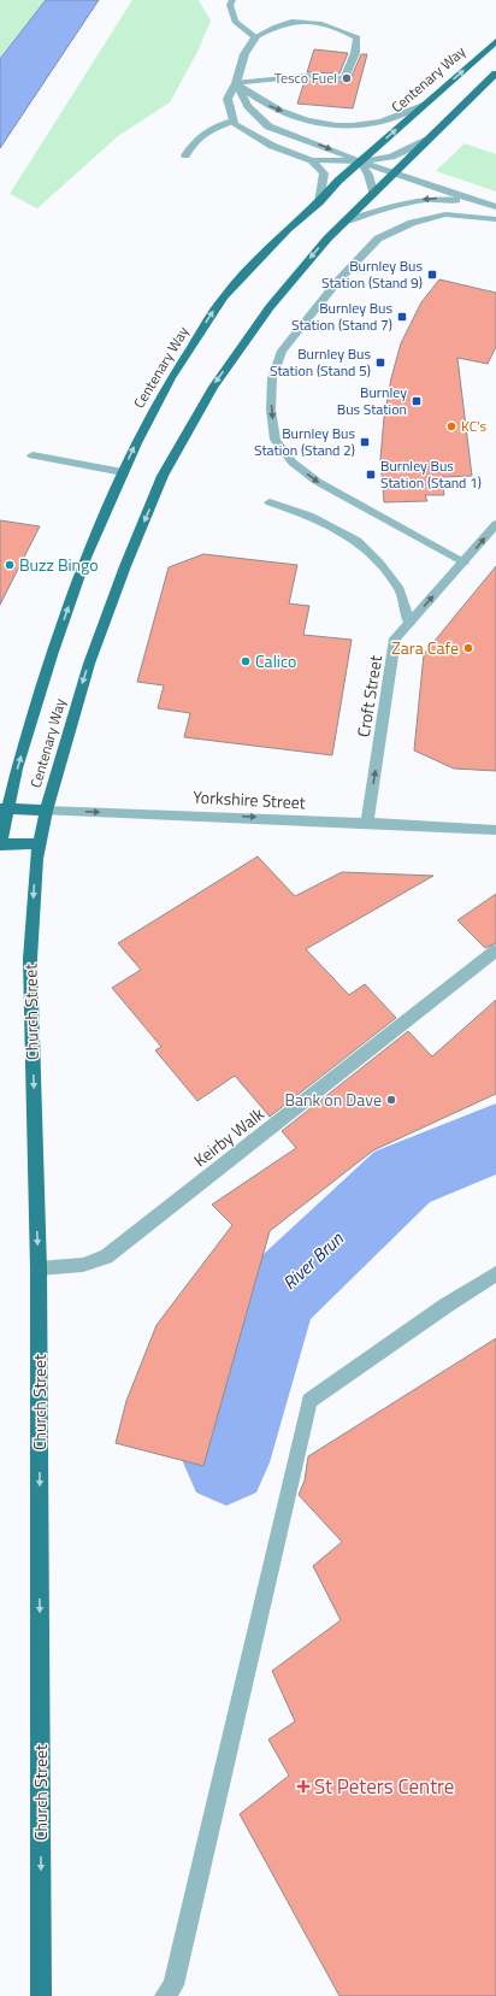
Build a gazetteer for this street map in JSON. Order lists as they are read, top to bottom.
{
  "streets": {
    "main road": ["Centenary Way", "Yorkshire Street", "Church Street"],
    "street": ["Croft Street", "Keirby Walk"]
  },
  "crossings": [
    ["Centenary Way", "Yorkshire Street"],
    ["Centenary Way", "Church Street"],
    ["Croft Street", "Yorkshire Street"],
    ["Yorkshire Street", "Church Street"],
    ["Church Street", "Keirby Walk"]
  ],
  "one_way": ["Croft Street", "Yorkshire Street", "Church Street"],
  "water": ["River Brun"],
  "places": {
    "other": [
      "Tesco Fuel",
      "KC's",
      "Buzz Bingo",
      "Zara Cafe",
      "Calico",
      "Bank on Dave"
    ],
    "transit": [
      "Burnley Bus Station (Stand 9)",
      "Burnley Bus Station (Stand 7)",
      "Burnley Bus Station (Stand 5)",
      "Burnley Bus Station",
      "Burnley Bus Station (Stand 2)",
      "Burnley Bus Station (Stand 1)"
    ],
    "health": ["St Peters Centre"]
  }
}
